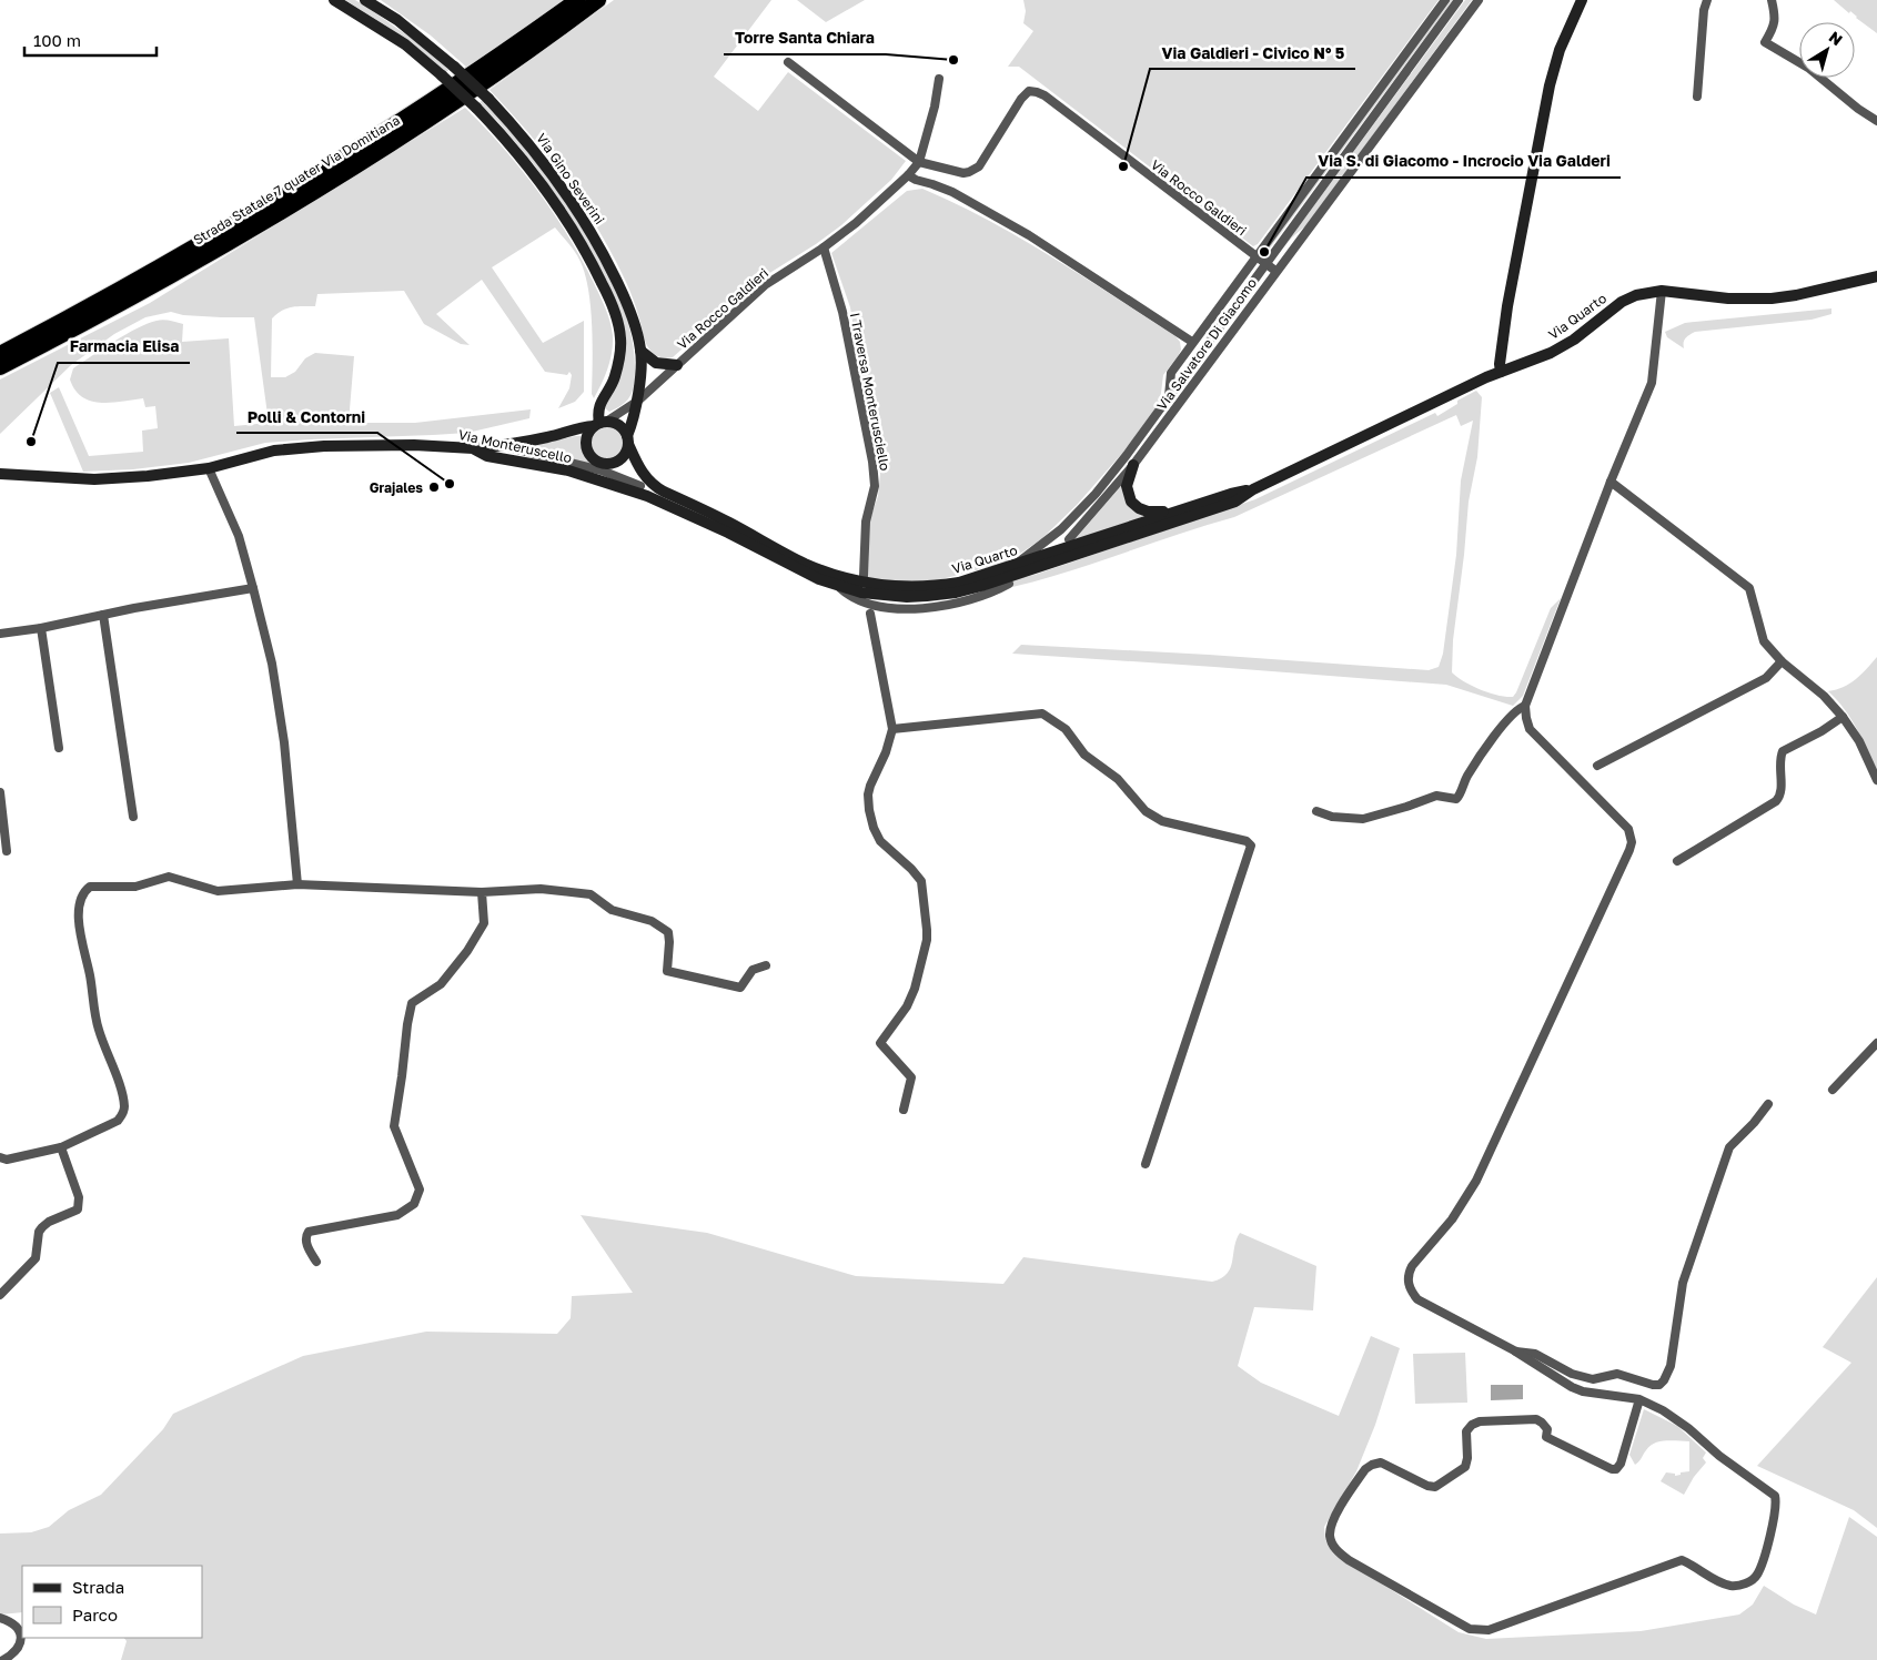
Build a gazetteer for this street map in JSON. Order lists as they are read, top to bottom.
{
  "streets": {
    "highway": ["Strada Statale 7 quater Via Domitiana"],
    "street": [
      "Via Gino Severini",
      "Via Rocco Galdieri",
      "Via Quarto",
      "Via Salvatore Di Giacomo",
      "I Traversa Monterusciello",
      "Via Monteruscello"
    ]
  },
  "crossings": [
    ["Via Gino Severini", "Via Rocco Galdieri"],
    ["Via Gino Severini", "Via Quarto"],
    ["Via Gino Severini", "Via Monteruscello"],
    ["Via Rocco Galdieri", "Via Quarto"],
    ["Via Rocco Galdieri", "Via Salvatore Di Giacomo"],
    ["Via Rocco Galdieri", "I Traversa Monterusciello"],
    ["Via Rocco Galdieri", "Via Monteruscello"],
    ["Via Quarto", "Via Salvatore Di Giacomo"],
    ["Via Quarto", "Via Monteruscello"]
  ],
  "places": [
    "Torre Santa Chiara",
    "Via Galdieri - Civico N° 5",
    "Via S. di Giacomo - Incrocio Via Galderi",
    "Farmacia Elisa",
    "Polli & Contorni",
    "Grajales"
  ],
  "legend": ["Strada", "Parco"],
  "scale_bar": "100 m",
  "north": "top right"
}
